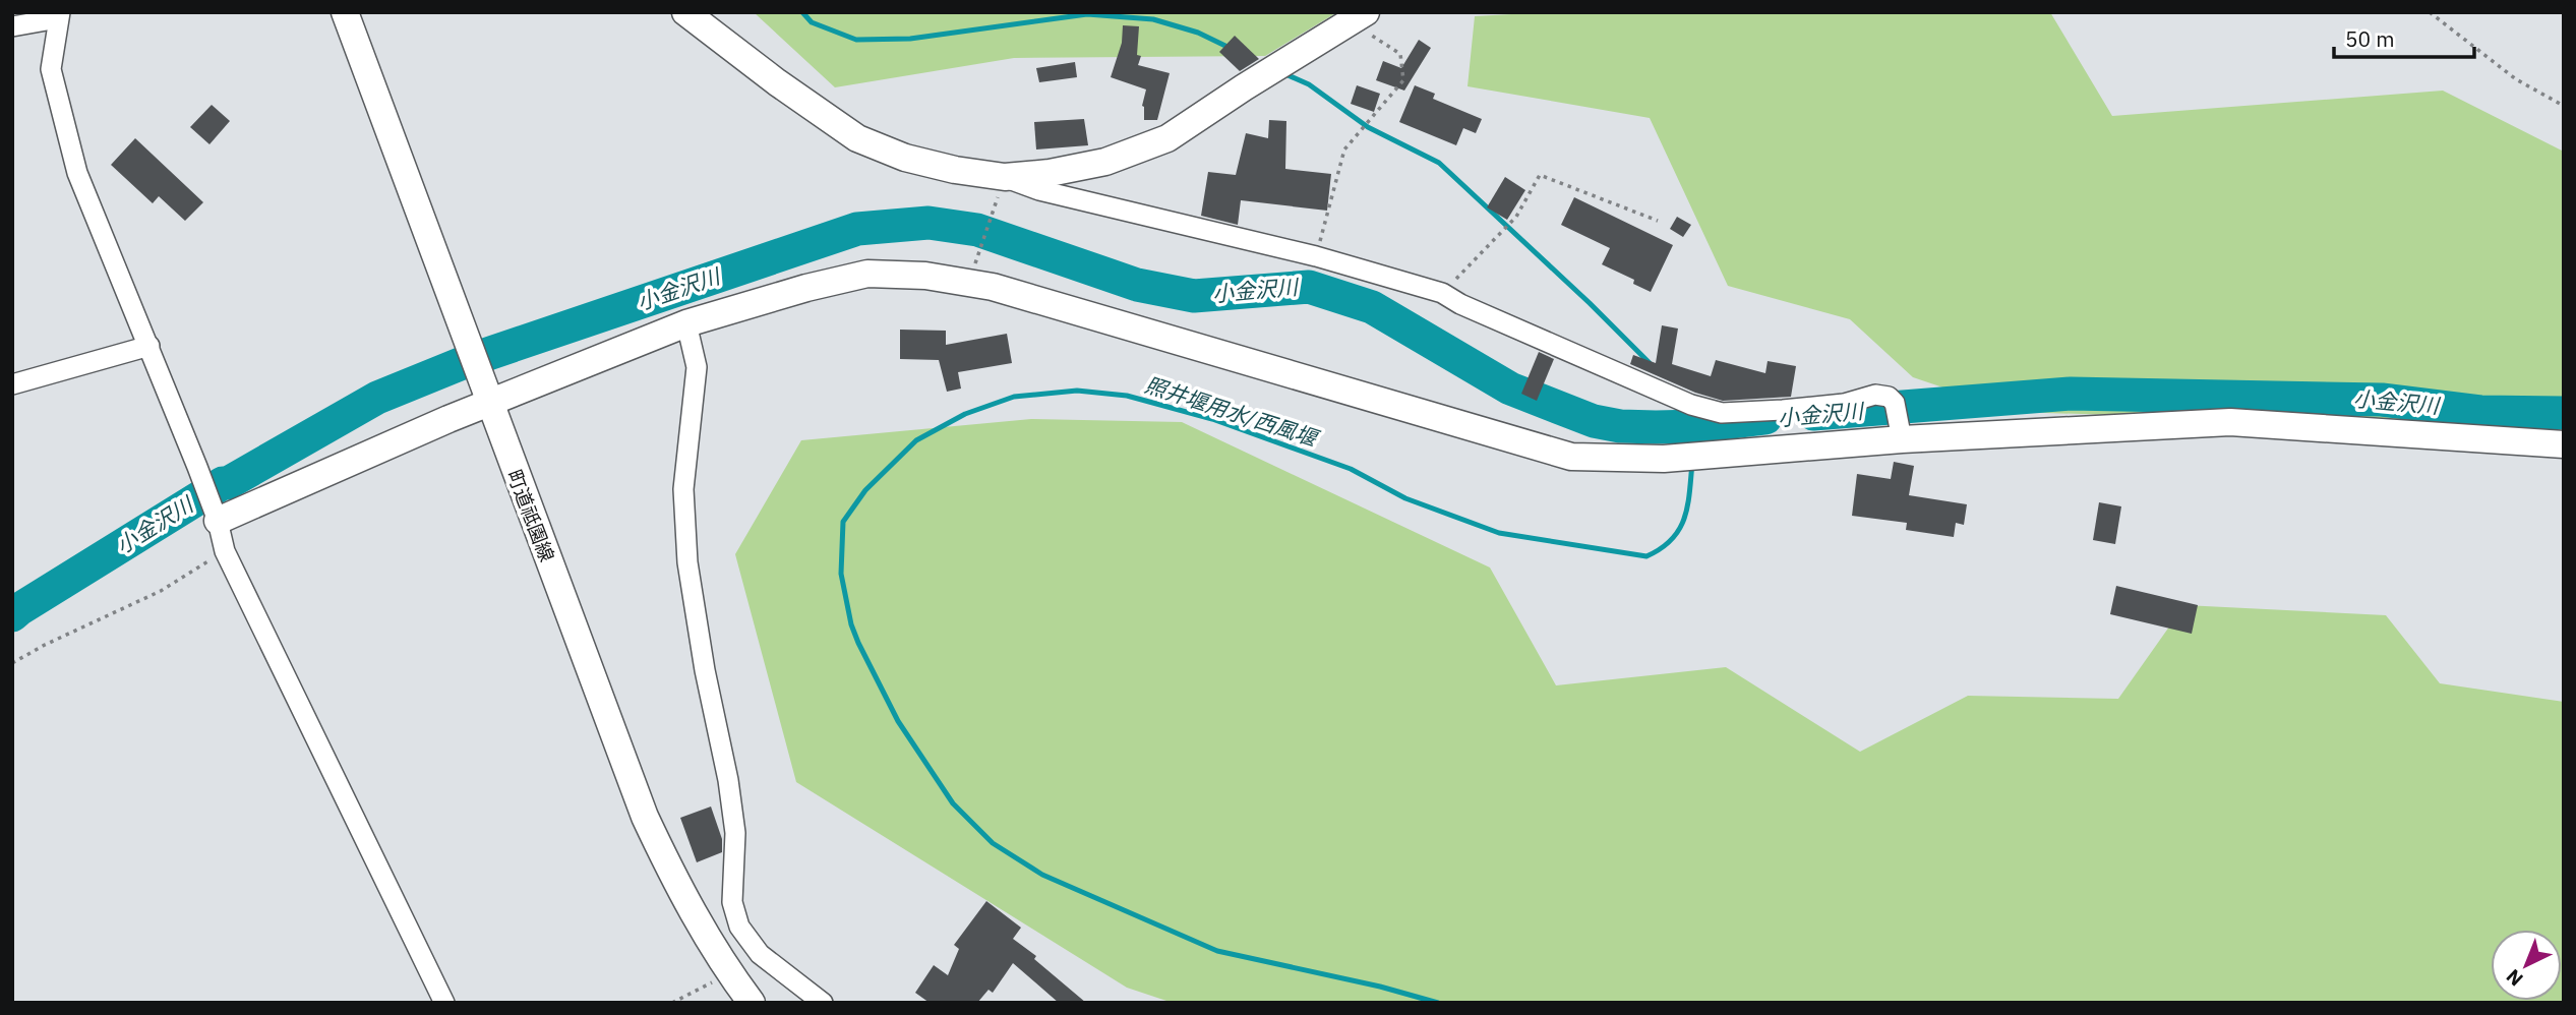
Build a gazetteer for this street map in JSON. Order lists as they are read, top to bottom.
{
  "streets": {
    "street": ["町道祗園線"]
  },
  "water": ["小金沢川", "照井堰用水/西風堰"],
  "scale_bar": "50 m",
  "north": "bottom left"
}
